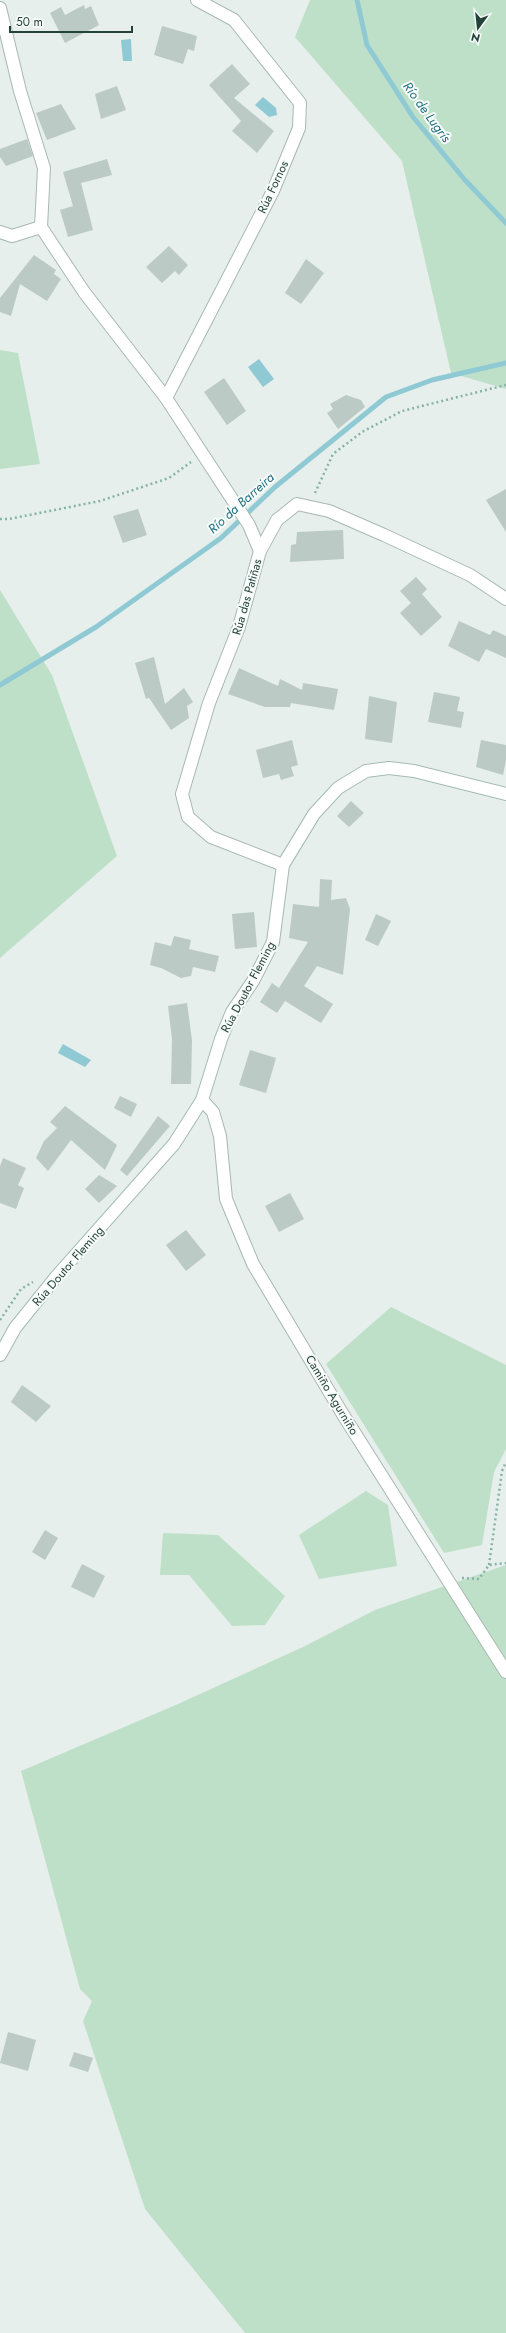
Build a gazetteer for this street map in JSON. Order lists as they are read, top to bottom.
{
  "streets": {
    "street": [
      "Rúa Fornos",
      "Rúa das Patiñas",
      "Rúa Doutor Fleming",
      "Camiño Agurniño"
    ]
  },
  "crossings": [
    ["Rúa das Patiñas", "Rúa Doutor Fleming"],
    ["Rúa Doutor Fleming", "Camiño Agurniño"]
  ],
  "water": ["Río de Lugrís", "Río da Barreira"],
  "scale_bar": "50 m",
  "north": "bottom"
}
